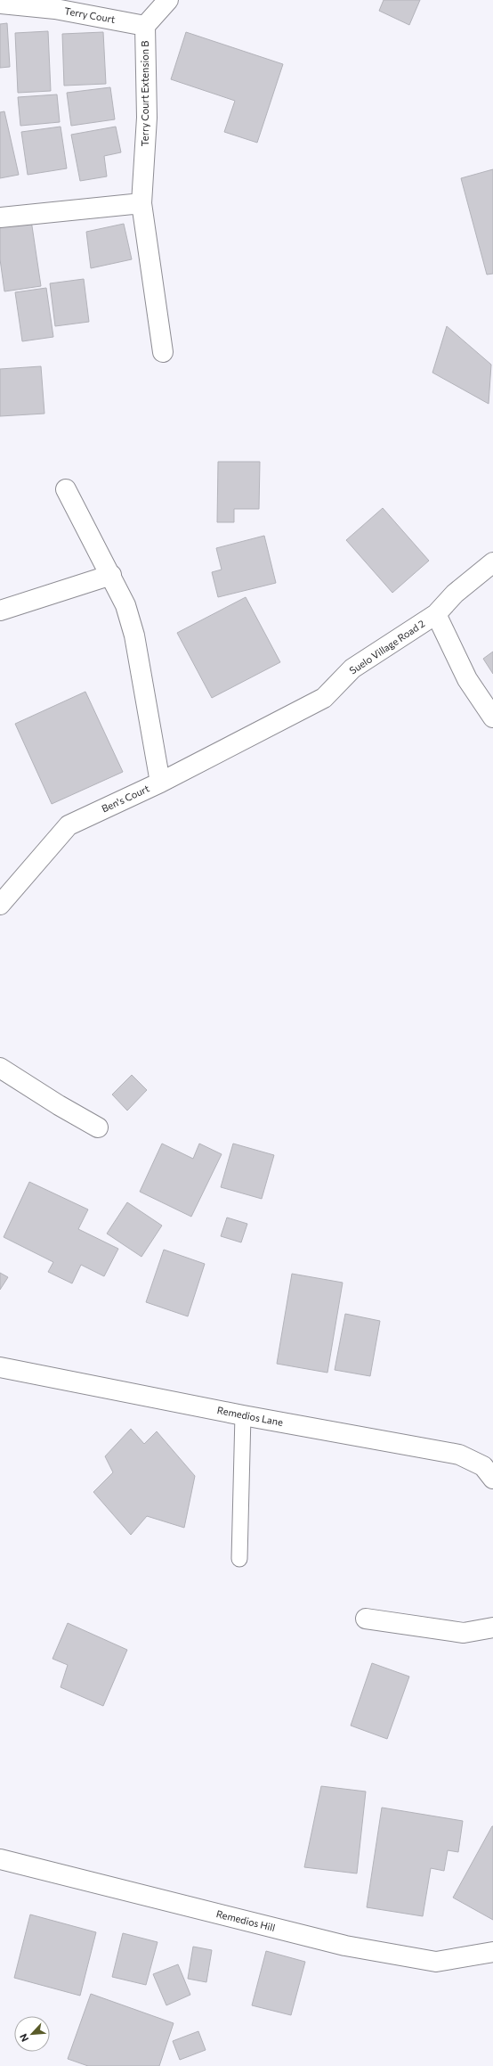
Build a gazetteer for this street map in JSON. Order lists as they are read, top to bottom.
{
  "streets": {
    "street": [
      "Terry Court",
      "Terry Court Extension B",
      "Suelo Village Road 2",
      "Ben's Court",
      "Remedios Lane",
      "Remedios Hill"
    ]
  },
  "crossings": [
    ["Terry Court", "Terry Court Extension B"],
    ["Suelo Village Road 2", "Ben's Court"]
  ],
  "north": "bottom left"
}
